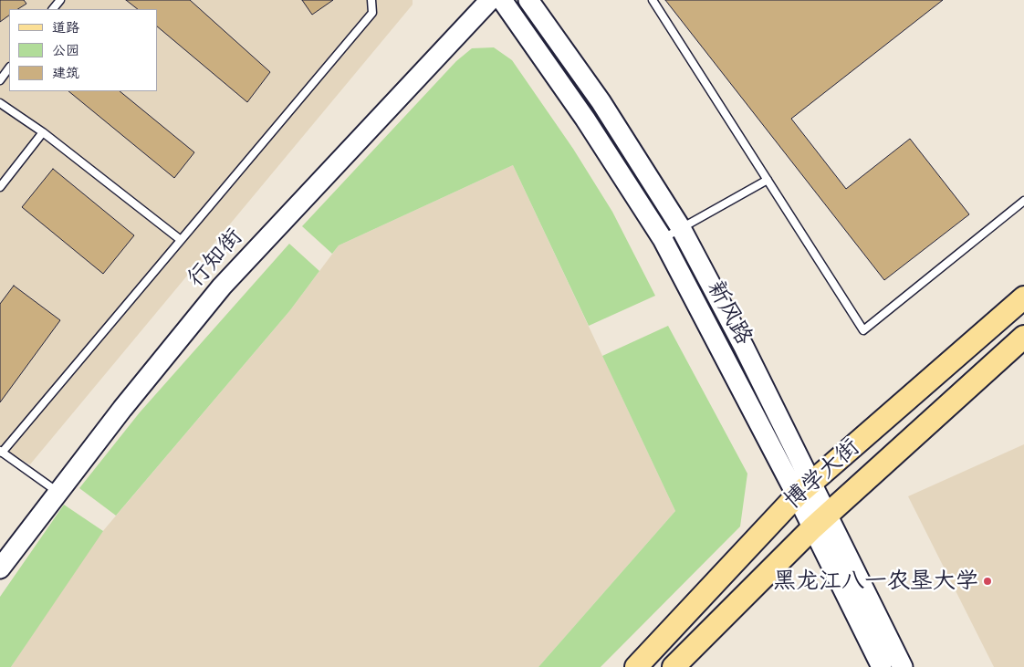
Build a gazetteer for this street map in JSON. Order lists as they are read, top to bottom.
{
  "streets": {
    "main road": ["行知街", "新风路", "博学大街"]
  },
  "crossings": [
    ["新风路", "博学大街"]
  ],
  "places": ["黑龙江八一农垦大学"],
  "legend": ["道路", "公园", "建筑"]
}
